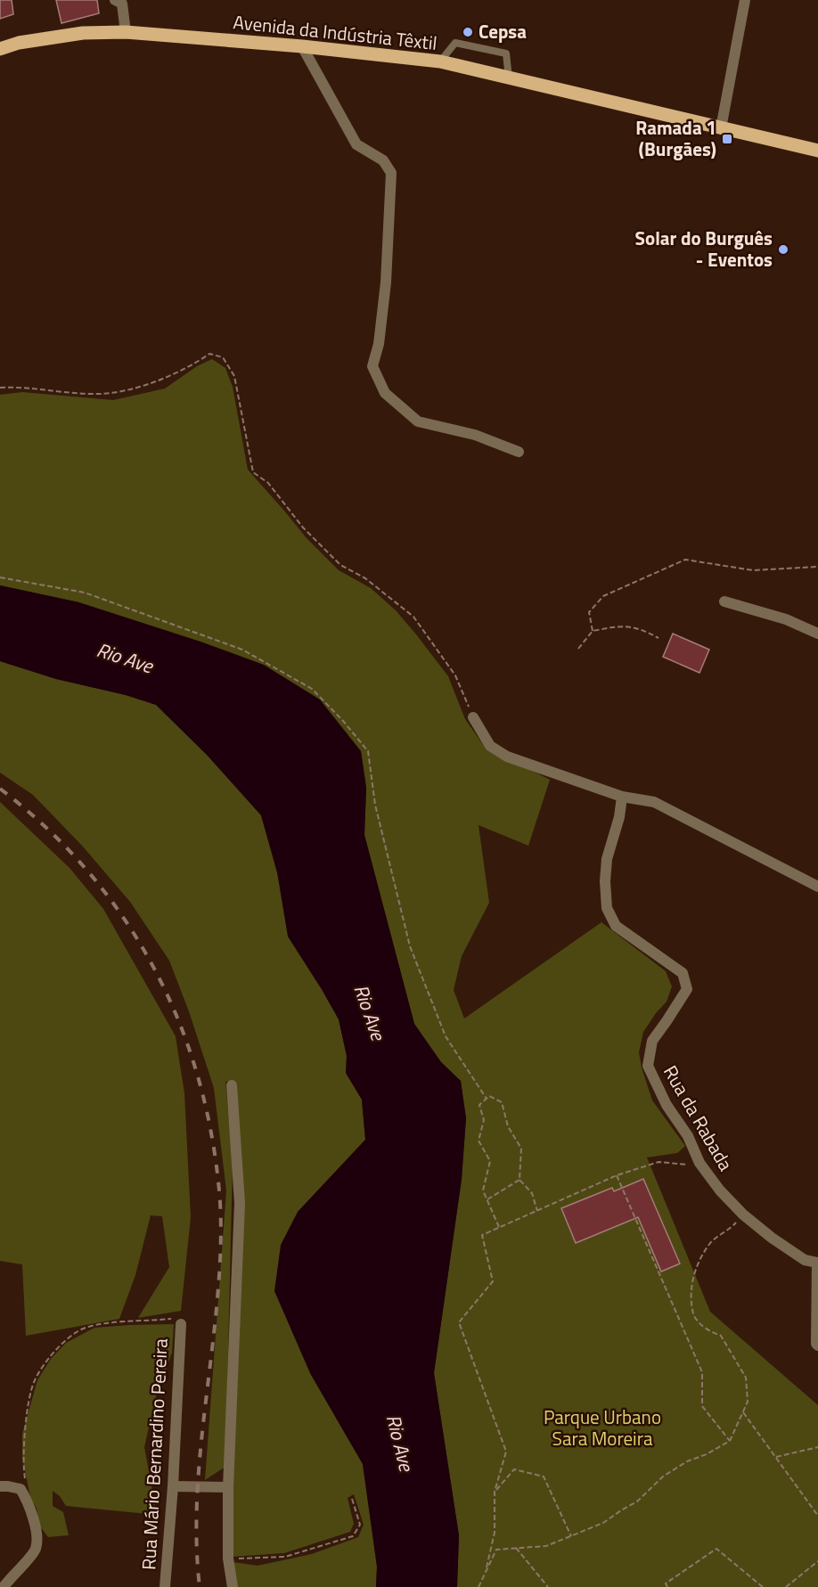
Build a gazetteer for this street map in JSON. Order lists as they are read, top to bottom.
{
  "streets": {
    "main road": ["Avenida da Indústria Têxtil"],
    "street": ["Rua da Rabada", "Rua Mário Bernardino Pereira"]
  },
  "water": ["Rio Ave"],
  "parks": ["Parque Urbano Sara Moreira"],
  "places": {
    "other": ["Cepsa", "Solar do Burguês - Eventos"],
    "transit": ["Ramada 1 (Burgães)"]
  }
}
